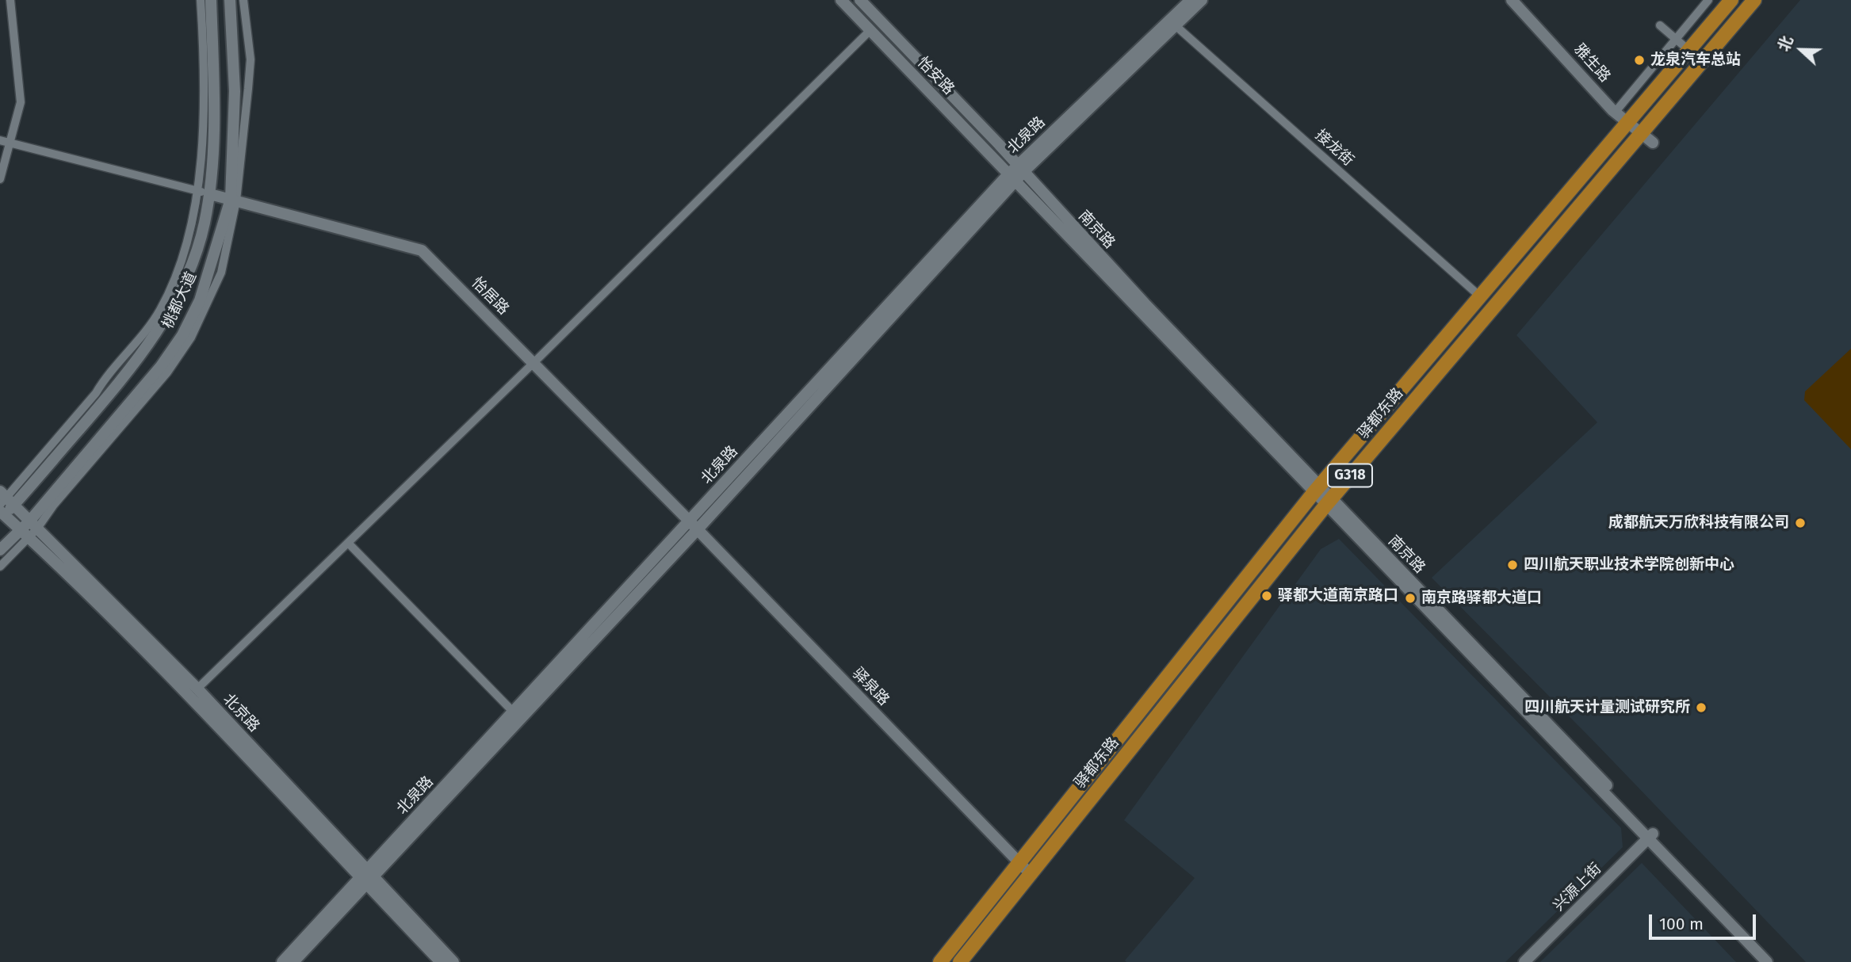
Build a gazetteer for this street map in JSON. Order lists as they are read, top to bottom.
{
  "streets": {
    "highway": ["驿都东路", "G318"],
    "street": [
      "雅生路",
      "怡安路",
      "北泉路",
      "接龙街",
      "南京路",
      "怡居路",
      "桃都大道",
      "驿泉路",
      "北京路",
      "兴源上街"
    ]
  },
  "crossings": [
    ["雅生路", "驿都东路"],
    ["怡安路", "北泉路"],
    ["怡安路", "南京路"],
    ["怡安路", "驿都东路"],
    ["北泉路", "接龙街"],
    ["北泉路", "南京路"],
    ["北泉路", "怡居路"],
    ["北泉路", "驿泉路"],
    ["北泉路", "北京路"],
    ["接龙街", "驿都东路"],
    ["南京路", "驿都东路"],
    ["南京路", "兴源上街"],
    ["怡居路", "桃都大道"],
    ["怡居路", "驿泉路"],
    ["桃都大道", "北京路"],
    ["驿都东路", "驿泉路"]
  ],
  "places": [
    "龙泉汽车总站",
    "成都航天万欣科技有限公司",
    "四川航天职业技术学院创新中心",
    "驿都大道南京路口",
    "南京路驿都大道口",
    "四川航天计量测试研究所"
  ],
  "scale_bar": "100 m",
  "north": "left"
}
